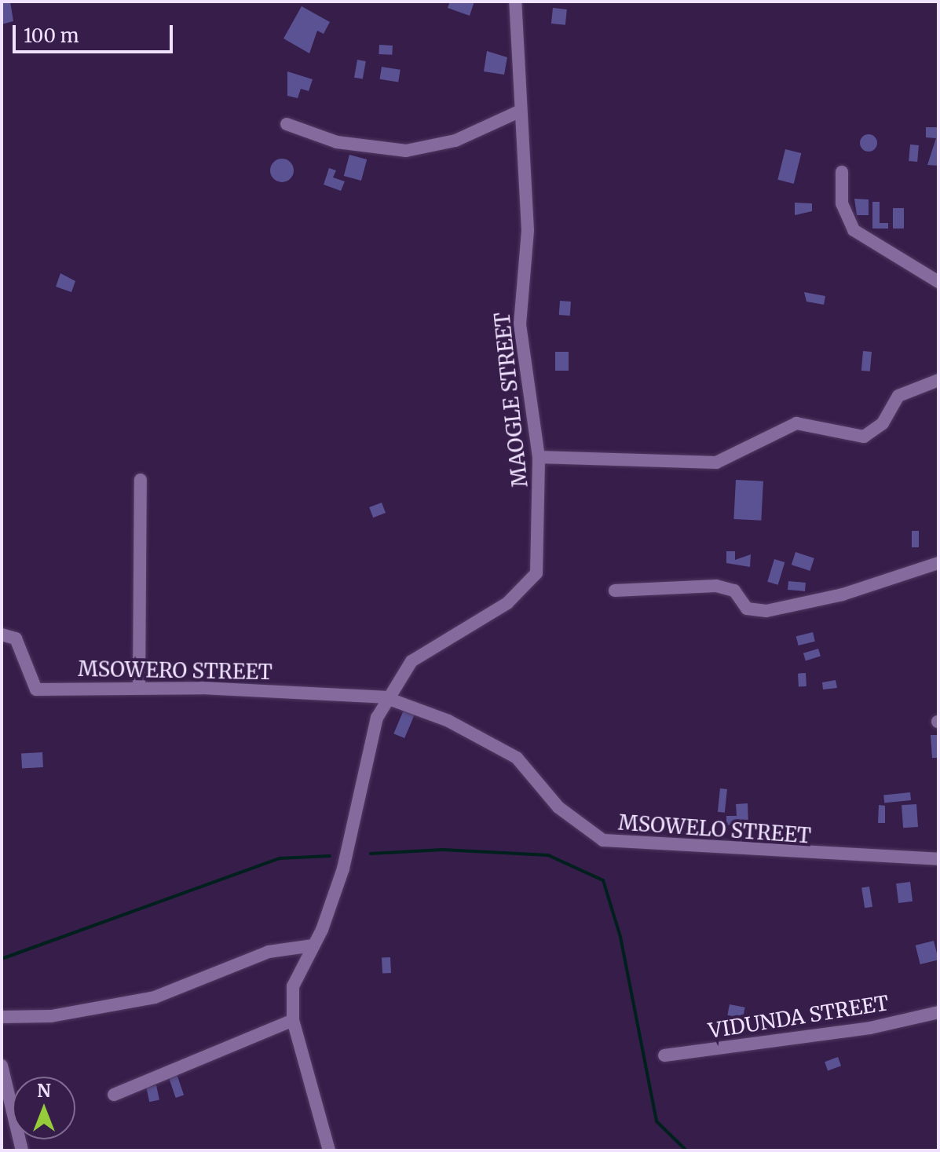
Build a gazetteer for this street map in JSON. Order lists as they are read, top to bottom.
{
  "streets": {
    "street": [
      "MAOGLE STREET",
      "MSOWERO STREET",
      "MSOWELO STREET",
      "VIDUNDA STREET"
    ]
  },
  "crossings": [
    ["MAOGLE STREET", "MSOWERO STREET"],
    ["MAOGLE STREET", "MSOWELO STREET"],
    ["MSOWERO STREET", "MSOWELO STREET"]
  ],
  "scale_bar": "100 m",
  "north": "top"
}
